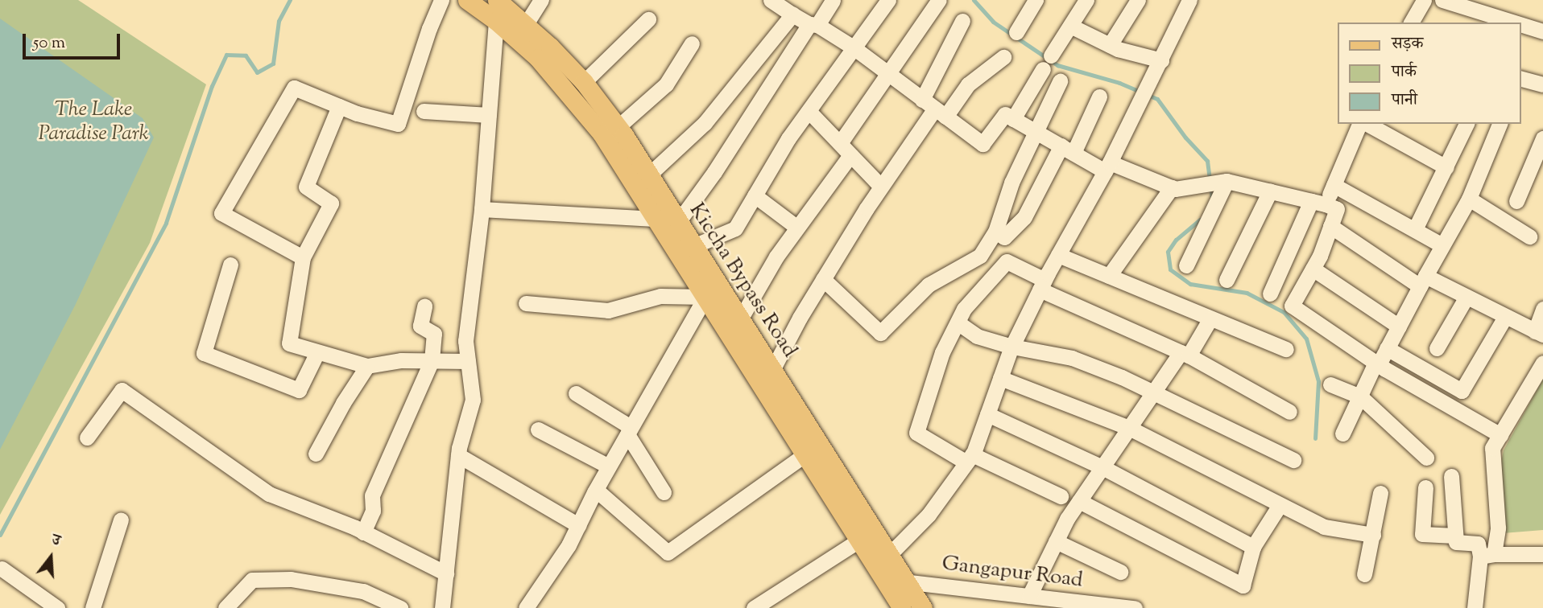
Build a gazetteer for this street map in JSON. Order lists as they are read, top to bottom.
{
  "streets": {
    "main road": ["Kiccha Bypass Road"],
    "street": ["Gangapur Road"]
  },
  "crossings": [
    ["Kiccha Bypass Road", "Gangapur Road"]
  ],
  "parks": ["The Lake Paradise Park"],
  "legend": ["सड़क", "पार्क", "पानी"],
  "scale_bar": "50 m",
  "north": "top"
}
